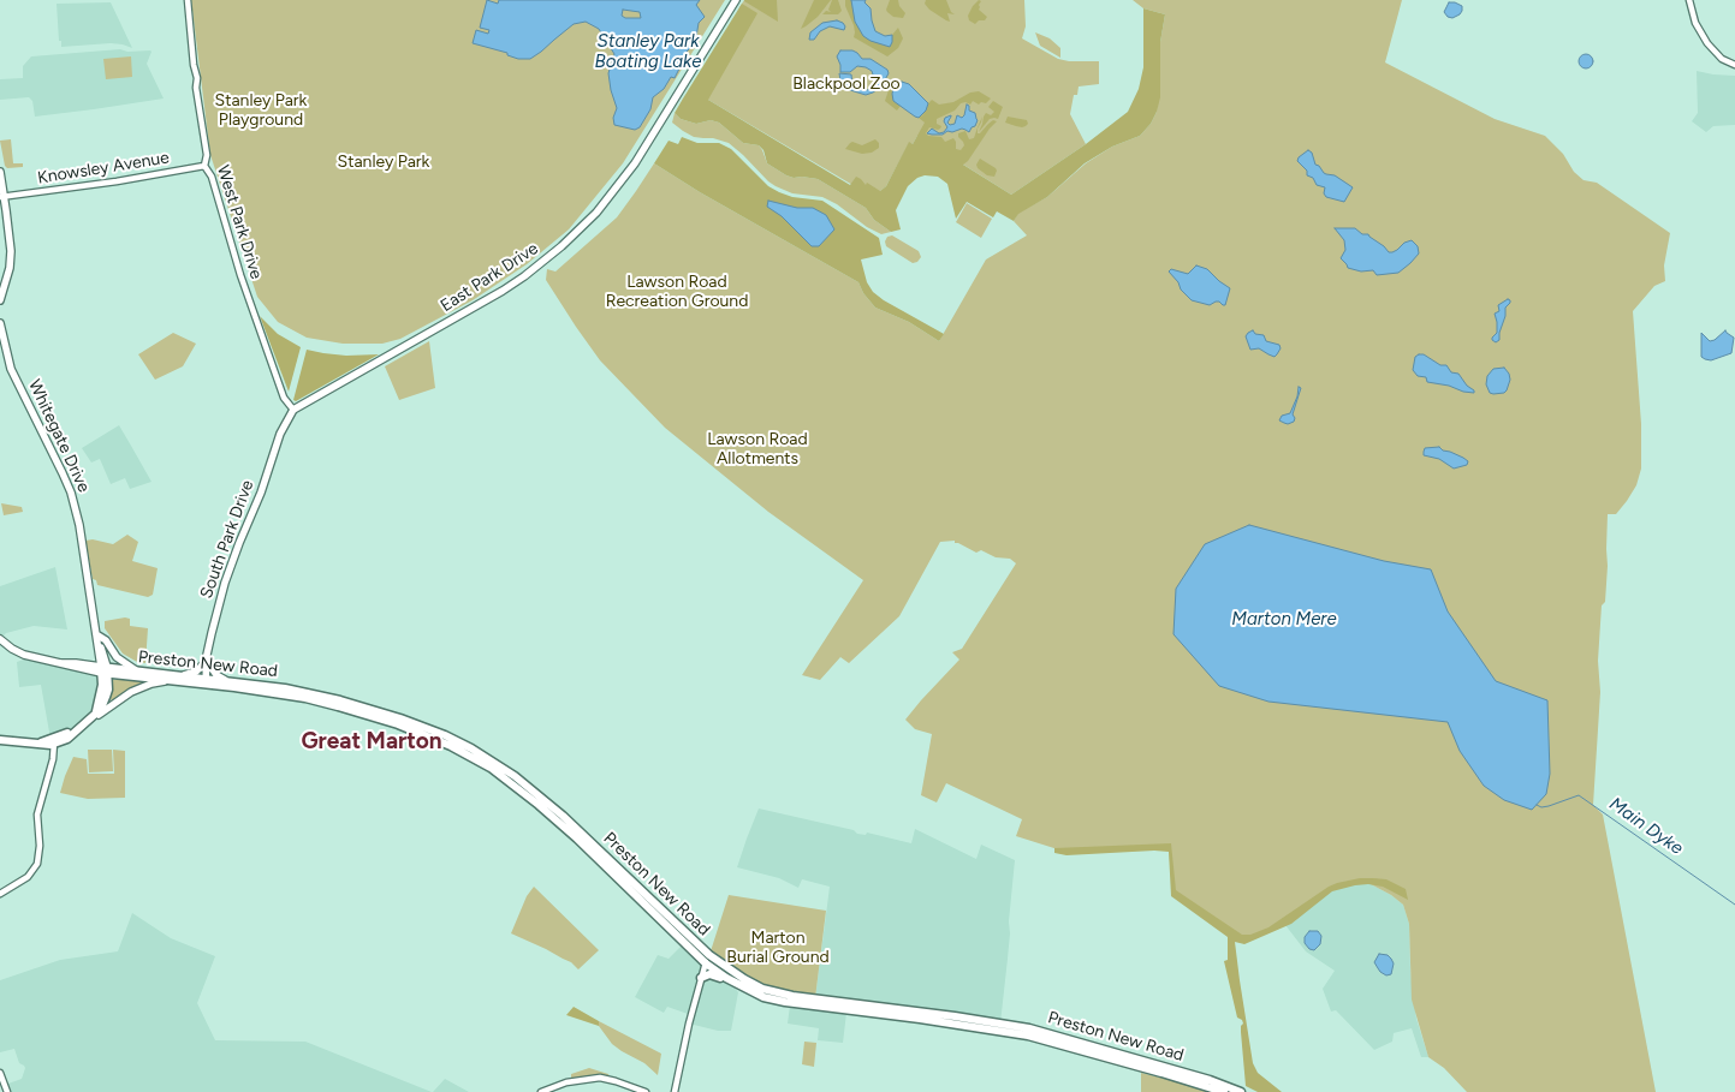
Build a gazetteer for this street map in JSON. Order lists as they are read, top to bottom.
{
  "streets": {
    "highway": ["Preston New Road"],
    "main road": ["East Park Drive", "Whitegate Drive", "South Park Drive"],
    "street": ["Knowsley Avenue", "West Park Drive"]
  },
  "crossings": [
    ["Knowsley Avenue", "West Park Drive"],
    ["West Park Drive", "East Park Drive"],
    ["West Park Drive", "South Park Drive"],
    ["East Park Drive", "South Park Drive"],
    ["Whitegate Drive", "Preston New Road"],
    ["South Park Drive", "Preston New Road"]
  ],
  "districts": ["Great Marton"],
  "water": ["Stanley Park Boating Lake", "Marton Mere", "Main Dyke"],
  "parks": [
    "Blackpool Zoo",
    "Stanley Park Playground",
    "Stanley Park",
    "Lawson Road Recreation Ground",
    "Lawson Road Allotments",
    "Marton Burial Ground"
  ]
}
